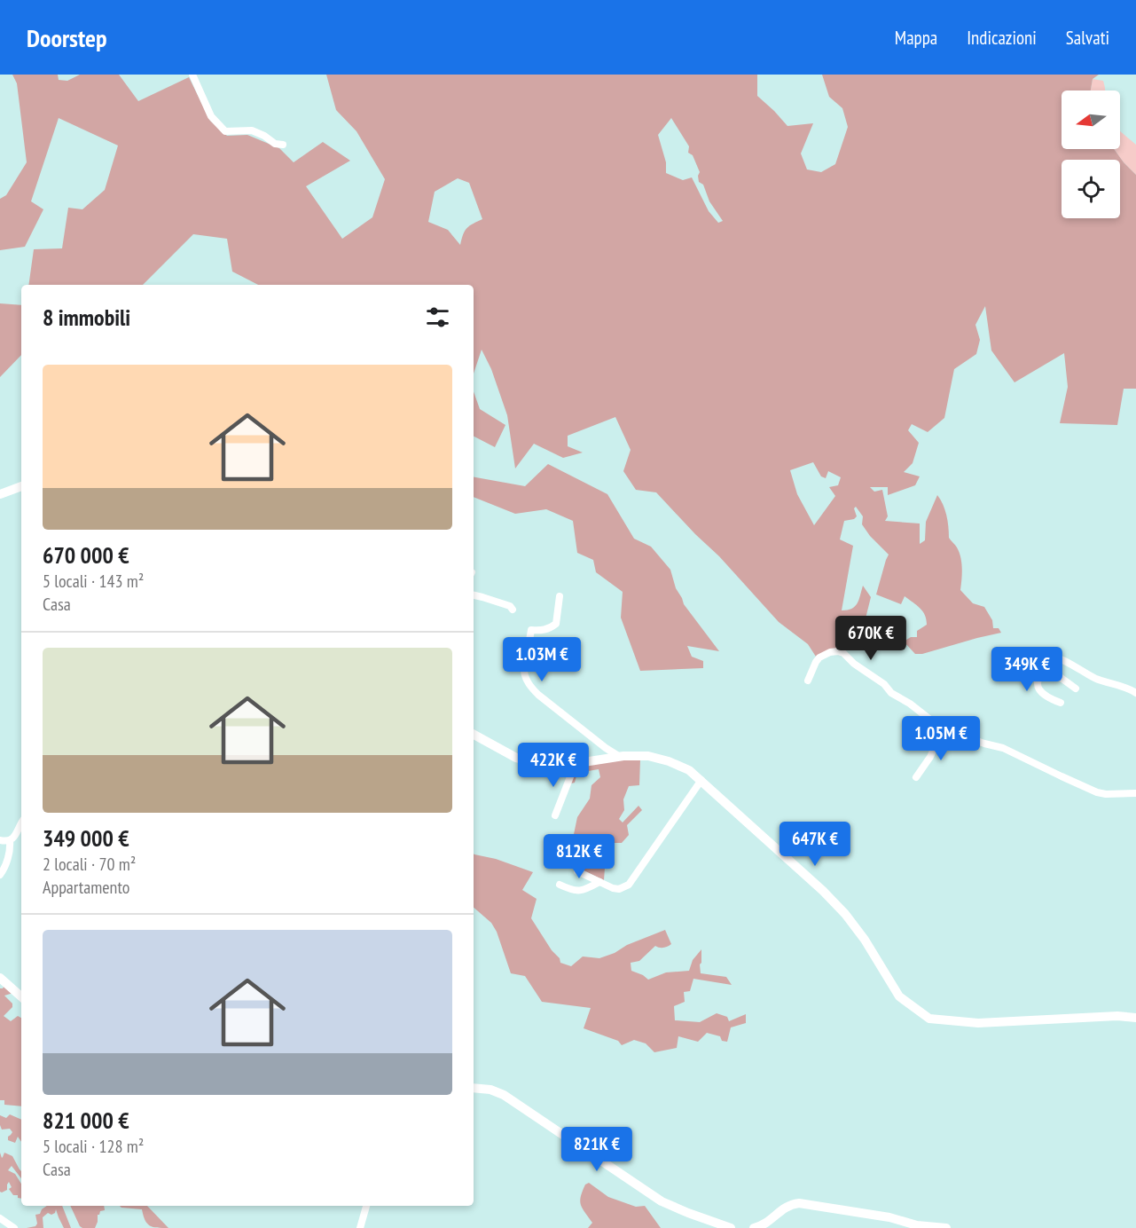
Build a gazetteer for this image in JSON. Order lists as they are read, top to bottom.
{
  "north": "left",
  "page": {
    "header": "Doorstep",
    "nav": ["Mappa", "Indicazioni", "Salvati"],
    "heading": "8 immobili",
    "list": [
      {
        "name": "670 000 €",
        "note": "5 locali · 143 m² · Casa"
      },
      {
        "name": "349 000 €",
        "note": "2 locali · 70 m² · Appartamento"
      },
      {
        "name": "821 000 €",
        "note": "5 locali · 128 m² · Casa"
      }
    ],
    "price": [
      "670K €",
      "1.03M €",
      "349K €",
      "1.05M €",
      "422K €",
      "647K €",
      "812K €",
      "821K €"
    ]
  }
}
